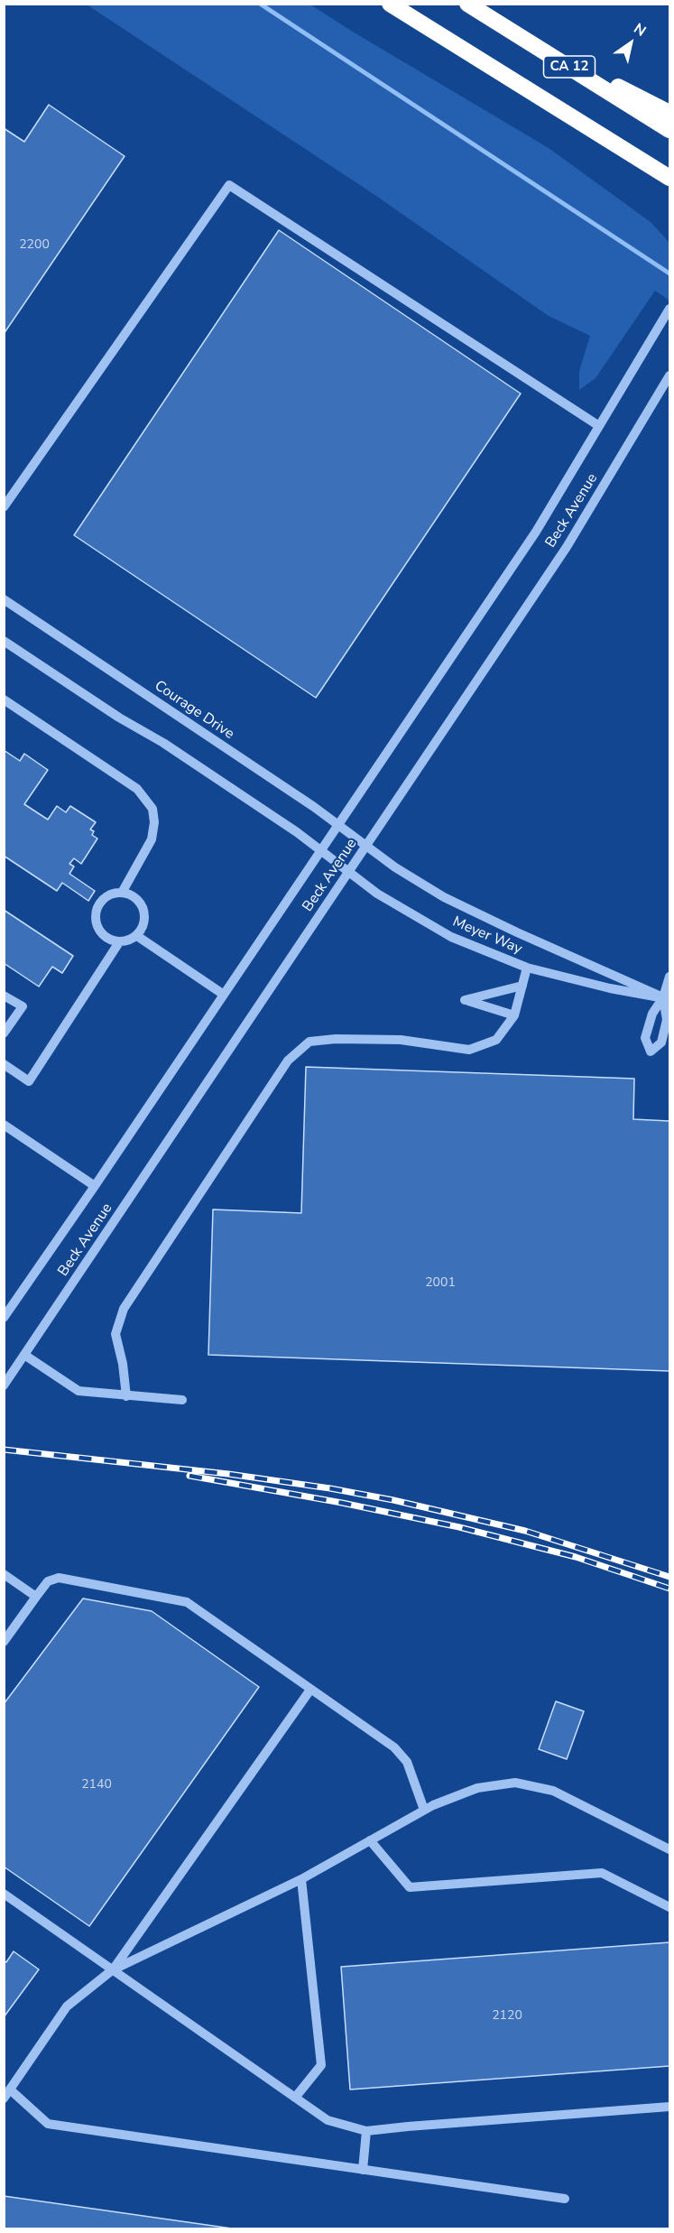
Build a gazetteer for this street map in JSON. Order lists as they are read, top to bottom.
{
  "streets": {
    "highway": ["CA 12"],
    "street": ["Beck Avenue", "Courage Drive", "Meyer Way"]
  },
  "crossings": [
    ["Beck Avenue", "Courage Drive"],
    ["Beck Avenue", "Meyer Way"],
    ["Courage Drive", "Meyer Way"]
  ],
  "house_numbers": [
    "2200",
    "2001",
    "2140",
    "2120"
  ],
  "north": "top right"
}
